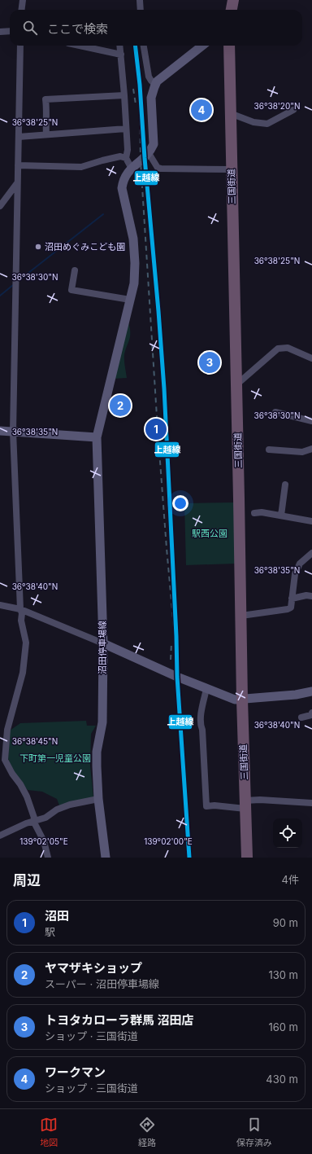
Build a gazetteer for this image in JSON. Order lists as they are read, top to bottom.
{
  "streets": {
    "highway": ["三国街道"],
    "street": ["沼田停車場線"]
  },
  "parks": ["駅西公園", "下町第一児童公園"],
  "places": ["沼田めぐみこども園"],
  "lines": ["transit line 上越線"],
  "page": {
    "search": "ここで検索",
    "pins": [
      "4",
      "3",
      "2",
      "1"
    ],
    "heading": ["周辺", "4件"],
    "list": [
      {
        "mark": "1",
        "name": "沼田",
        "note": "駅",
        "value": "90 m"
      },
      {
        "mark": "2",
        "name": "ヤマザキショップ",
        "note": "スーパー · 沼田停車場線",
        "value": "130 m"
      },
      {
        "mark": "3",
        "name": "トヨタカローラ群馬 沼田店",
        "note": "ショップ · 三国街道",
        "value": "160 m"
      },
      {
        "mark": "4",
        "name": "ワークマン",
        "note": "ショップ · 三国街道",
        "value": "430 m"
      }
    ],
    "nav": ["地図", "経路", "保存済み"]
  },
  "coordinates": [
    "36°38'20\"N",
    "36°38'25\"N",
    "36°38'30\"N",
    "36°38'35\"N",
    "36°38'40\"N",
    "36°38'45\"N",
    "139°02'05\"E",
    "139°02'00\"E"
  ]
}
